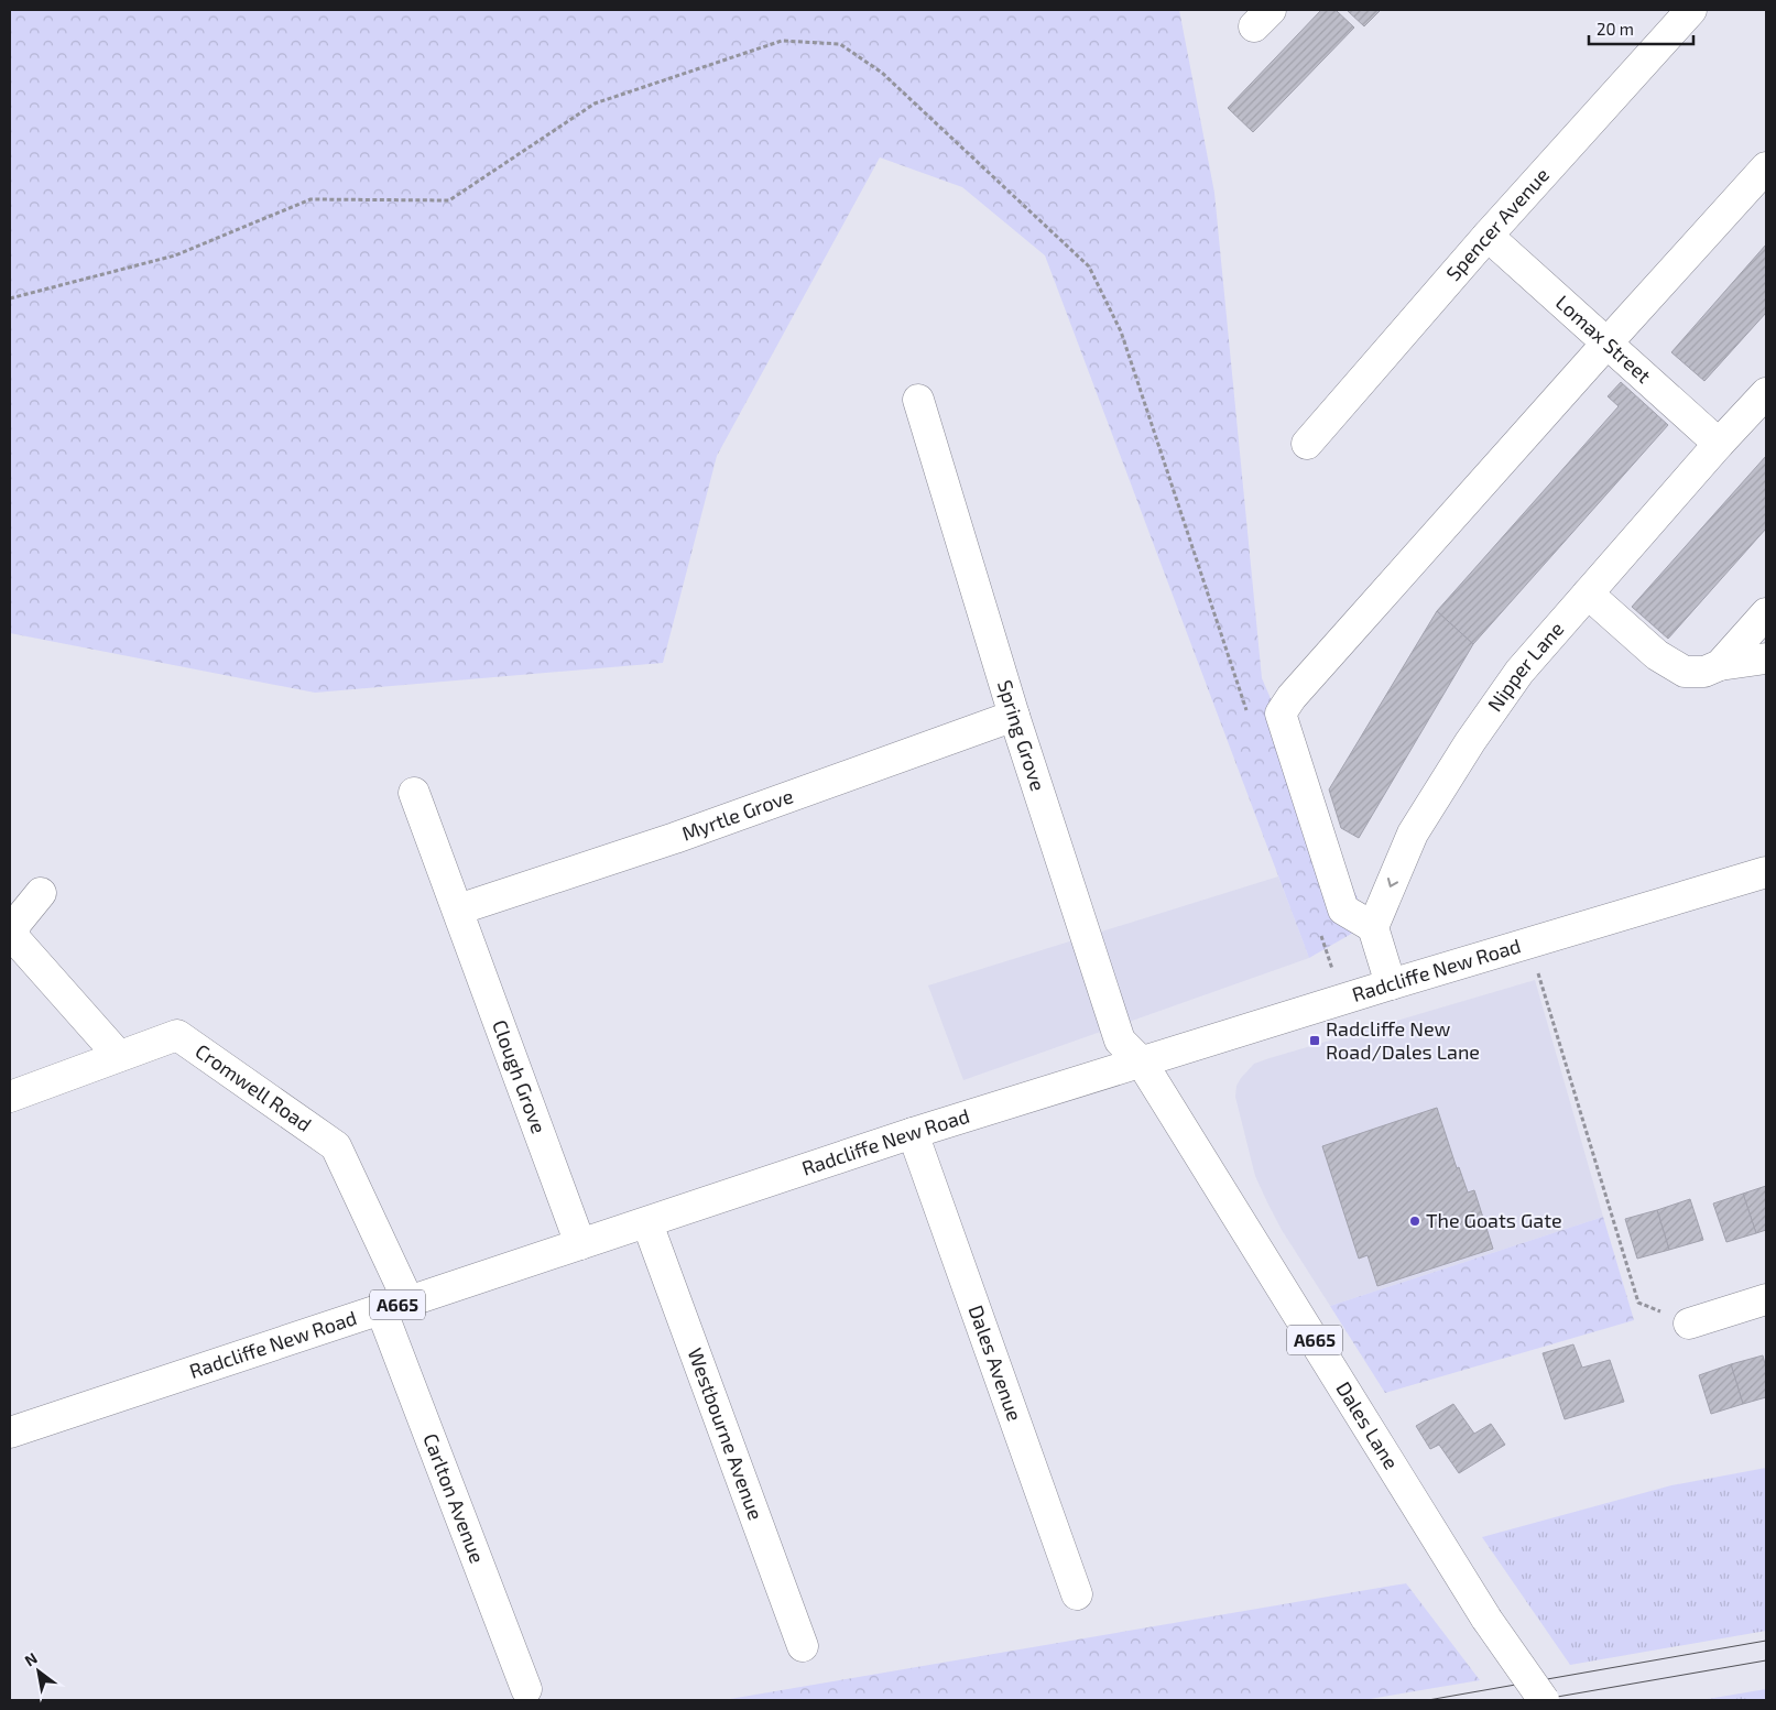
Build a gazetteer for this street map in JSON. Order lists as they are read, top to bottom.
{
  "streets": {
    "street": [
      "Spencer Avenue",
      "Lomax Street",
      "Nipper Lane",
      "Spring Grove",
      "Myrtle Grove",
      "Radcliffe New Road",
      "Clough Grove",
      "Cromwell Road",
      "A665",
      "Dales Avenue",
      "Dales Lane",
      "Westbourne Avenue",
      "Carlton Avenue"
    ]
  },
  "crossings": [
    ["Spencer Avenue", "Lomax Street"],
    ["Lomax Street", "Nipper Lane"],
    ["Spring Grove", "Myrtle Grove"],
    ["Spring Grove", "Radcliffe New Road"],
    ["Spring Grove", "Dales Lane"],
    ["Myrtle Grove", "Clough Grove"],
    ["Radcliffe New Road", "Clough Grove"],
    ["Radcliffe New Road", "Cromwell Road"],
    ["Radcliffe New Road", "Dales Avenue"],
    ["Radcliffe New Road", "Dales Lane"],
    ["Radcliffe New Road", "Westbourne Avenue"],
    ["Radcliffe New Road", "Carlton Avenue"],
    ["Cromwell Road", "Carlton Avenue"]
  ],
  "one_way": ["Nipper Lane"],
  "places": {
    "transit": ["Radcliffe New Road/Dales Lane"],
    "other": ["The Goats Gate"]
  },
  "scale_bar": "20 m",
  "north": "top left"
}
